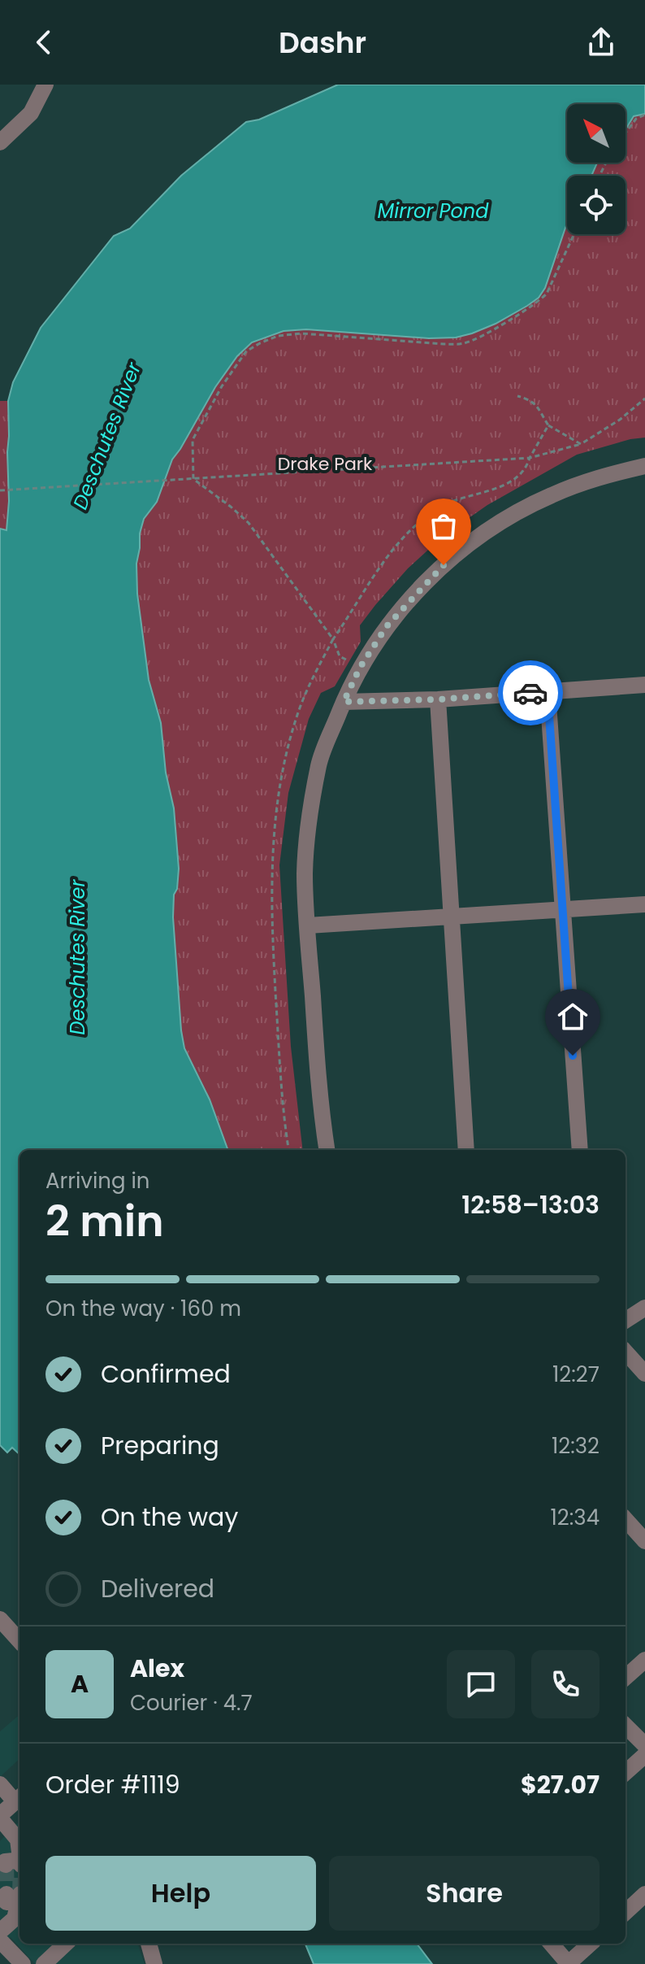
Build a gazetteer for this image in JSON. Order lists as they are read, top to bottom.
{
  "water": ["Mirror Pond", "Deschutes River"],
  "parks": ["Drake Park"],
  "north": "top left",
  "page": {
    "header": "Dashr",
    "heading": ["2 min", "Arriving in", "12:58–13:03"],
    "panel": [
      "Alex",
      "Courier · 4.7",
      "Order #1119",
      "$27.07"
    ],
    "bar": "On the way · 160 m",
    "list": [
      ["Confirmed", "12:27"],
      ["Preparing", "12:32"],
      ["On the way", "12:34"],
      "Delivered"
    ],
    "round": "A",
    "buttons": ["Help", "Share"]
  }
}
